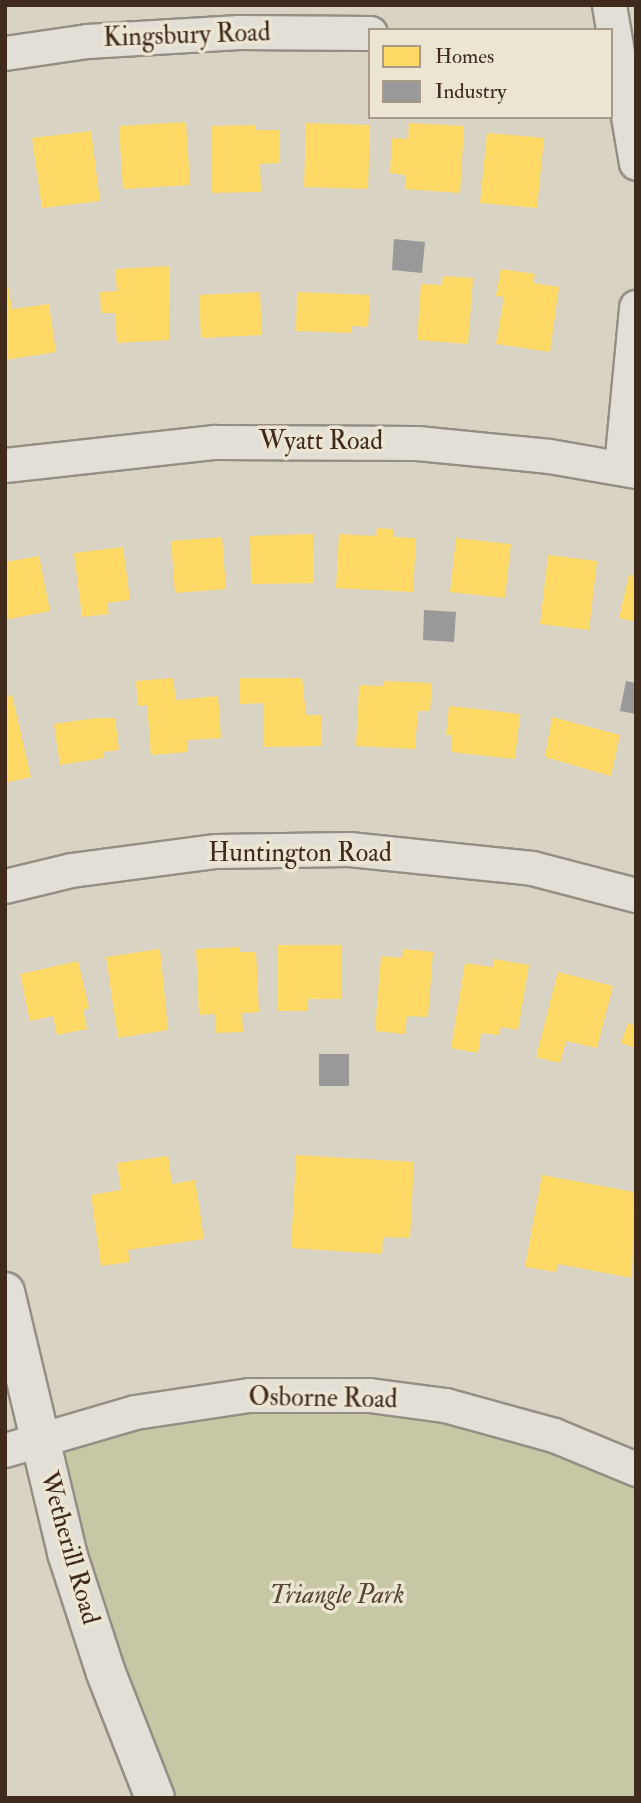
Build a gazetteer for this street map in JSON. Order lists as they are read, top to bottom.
{
  "streets": {
    "street": [
      "Kingsbury Road",
      "Wyatt Road",
      "Huntington Road",
      "Osborne Road",
      "Wetherill Road"
    ]
  },
  "crossings": [
    ["Osborne Road", "Wetherill Road"]
  ],
  "parks": ["Triangle Park"],
  "legend": ["Homes", "Industry"]
}
